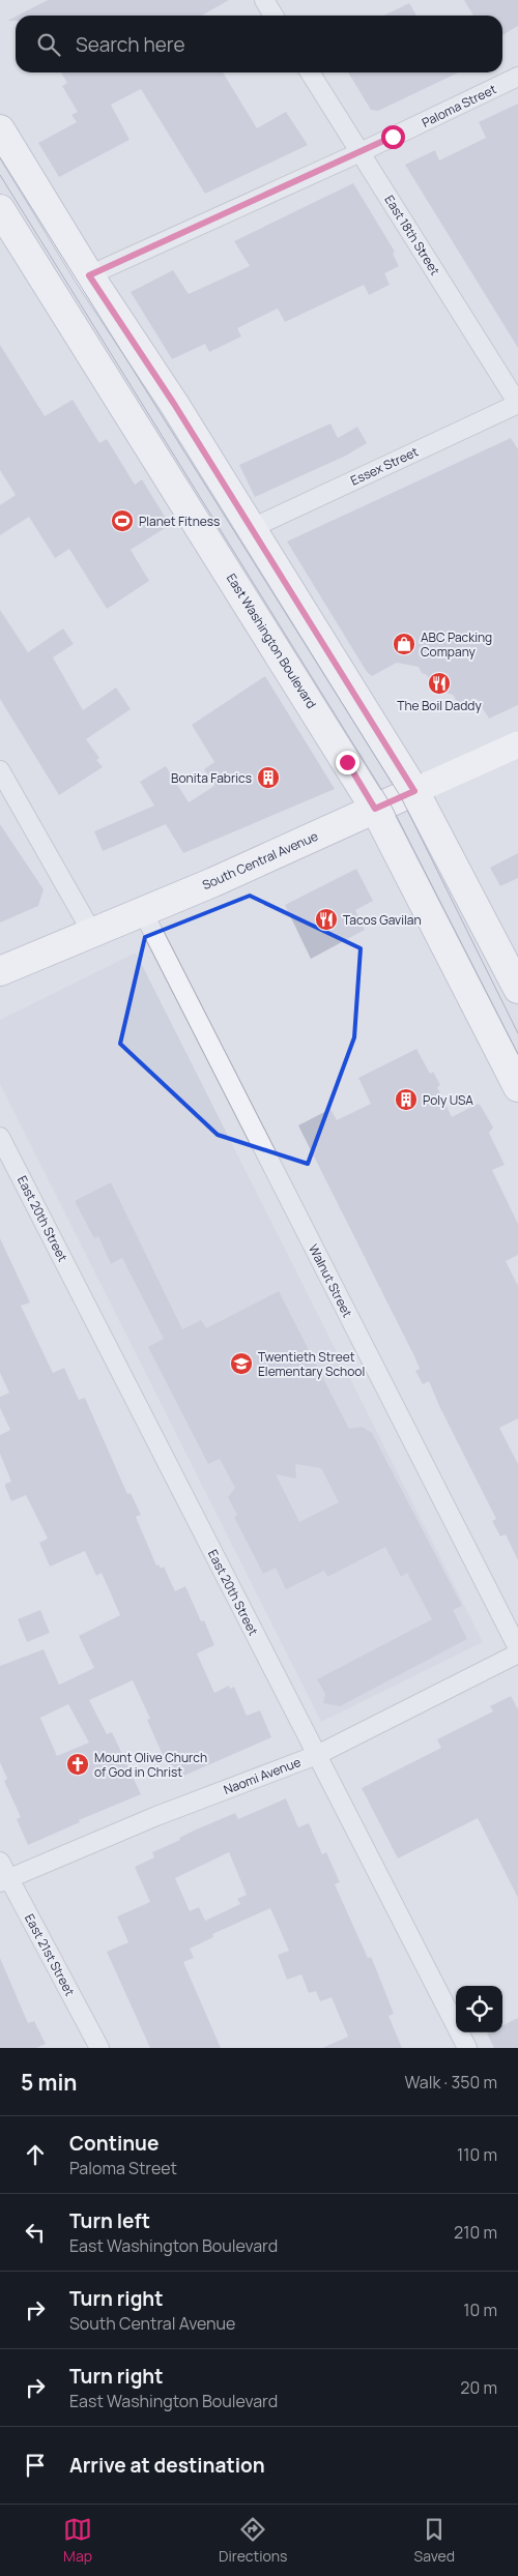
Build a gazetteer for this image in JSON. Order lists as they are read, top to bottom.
{
  "streets": {
    "main road": ["East Washington Boulevard", "South Central Avenue"],
    "street": [
      "Paloma Street",
      "East 18th Street",
      "Essex Street",
      "East 20th Street",
      "Walnut Street",
      "Naomi Avenue",
      "East 21st Street"
    ]
  },
  "crossings": [
    ["Paloma Street", "East 18th Street"],
    ["East 18th Street", "Essex Street"],
    ["East Washington Boulevard", "South Central Avenue"],
    ["South Central Avenue", "Walnut Street"],
    ["East 20th Street", "Naomi Avenue"],
    ["Naomi Avenue", "East 21st Street"]
  ],
  "places": {
    "sports": ["Planet Fitness"],
    "shop": ["ABC Packing Company"],
    "restaurant": ["The Boil Daddy", "Tacos Gavilan"],
    "building": ["Bonita Fabrics", "Poly USA"],
    "school or university": ["Twentieth Street Elementary School"],
    "church": ["Mount Olive Church of God in Christ"]
  },
  "page": {
    "search": "Search here",
    "heading": ["5 min", "Walk · 350 m"],
    "list": [
      ["Continue", "Paloma Street", "110 m"],
      ["Turn left", "East Washington Boulevard", "210 m"],
      ["Turn right", "South Central Avenue", "10 m"],
      ["Turn right", "East Washington Boulevard", "20 m"],
      "Arrive at destination"
    ],
    "nav": ["Map", "Directions", "Saved"]
  }
}
